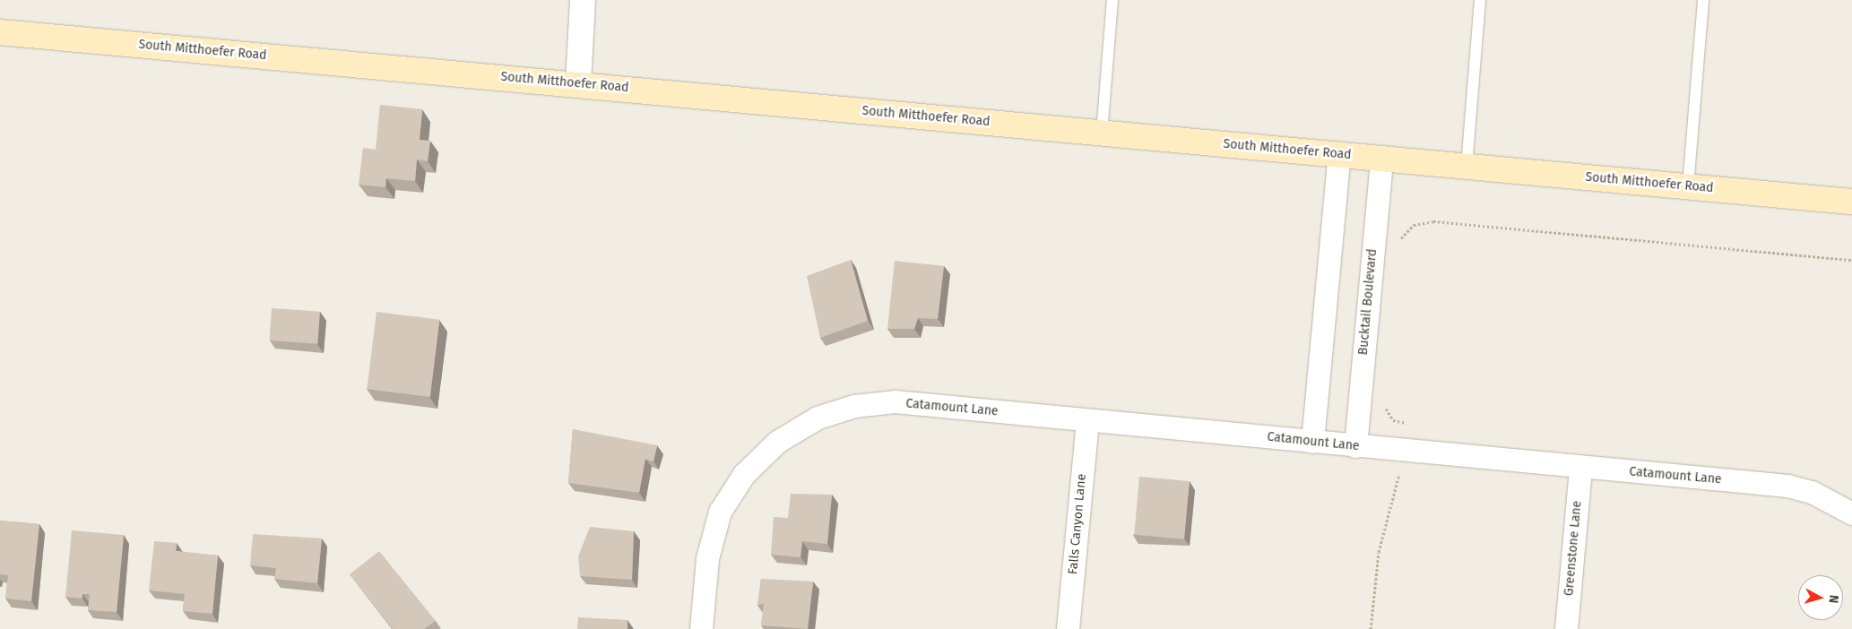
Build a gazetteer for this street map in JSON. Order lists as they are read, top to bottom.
{
  "streets": {
    "main road": ["South Mitthoefer Road"],
    "street": [
      "Bucktail Boulevard",
      "Catamount Lane",
      "Falls Canyon Lane",
      "Greenstone Lane"
    ]
  },
  "crossings": [
    ["South Mitthoefer Road", "Bucktail Boulevard"],
    ["Bucktail Boulevard", "Catamount Lane"],
    ["Catamount Lane", "Falls Canyon Lane"],
    ["Catamount Lane", "Greenstone Lane"]
  ],
  "north": "right"
}
